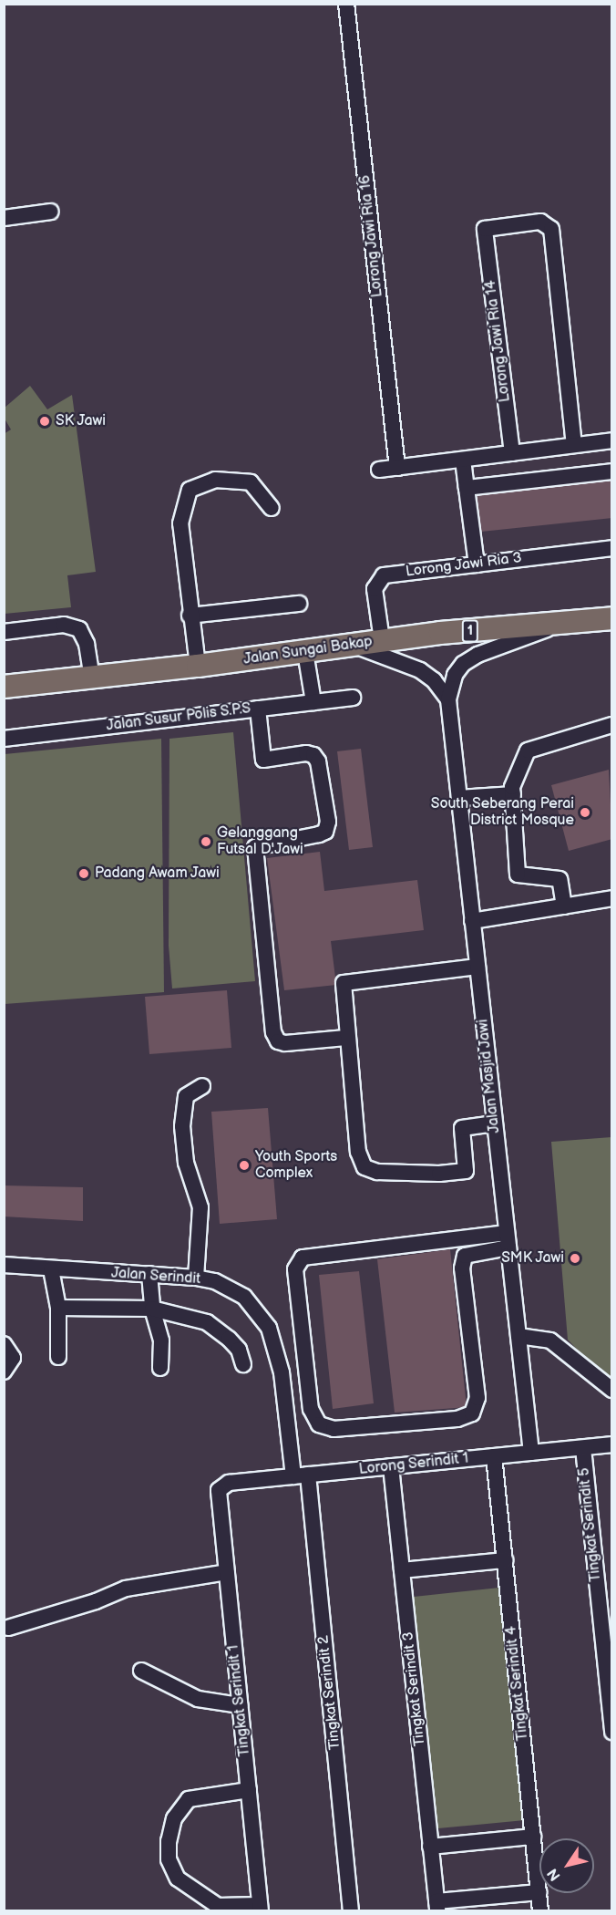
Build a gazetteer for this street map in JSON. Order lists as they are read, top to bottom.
{
  "streets": {
    "highway": ["1", "Jalan Sungai Bakap"],
    "street": [
      "Lorong Jawi Ria 16",
      "Lorong Jawi Ria 14",
      "Lorong Jawi Ria 3",
      "Jalan Susur Polis S.P.S",
      "Jalan Masjid Jawi",
      "Jalan Serindit",
      "Lorong Serindit 1",
      "Tingkat Serindit 5",
      "Tingkat Serindit 4",
      "Tingkat Serindit 3",
      "Tingkat Serindit 2",
      "Tingkat Serindit 1"
    ]
  },
  "crossings": [
    ["Lorong Jawi Ria 3", "Jalan Sungai Bakap"],
    ["Jalan Sungai Bakap", "Jalan Masjid Jawi"],
    ["Jalan Masjid Jawi", "Lorong Serindit 1"],
    ["Jalan Serindit", "Lorong Serindit 1"],
    ["Jalan Serindit", "Tingkat Serindit 2"],
    ["Lorong Serindit 1", "Tingkat Serindit 5"],
    ["Lorong Serindit 1", "Tingkat Serindit 4"],
    ["Lorong Serindit 1", "Tingkat Serindit 3"],
    ["Lorong Serindit 1", "Tingkat Serindit 2"],
    ["Lorong Serindit 1", "Tingkat Serindit 1"]
  ],
  "places": [
    "SK Jawi",
    "South Seberang Perai District Mosque",
    "Gelanggang Futsal D'Jawi",
    "Padang Awam Jawi",
    "Youth Sports Complex",
    "SMK Jawi"
  ],
  "north": "bottom left"
}
